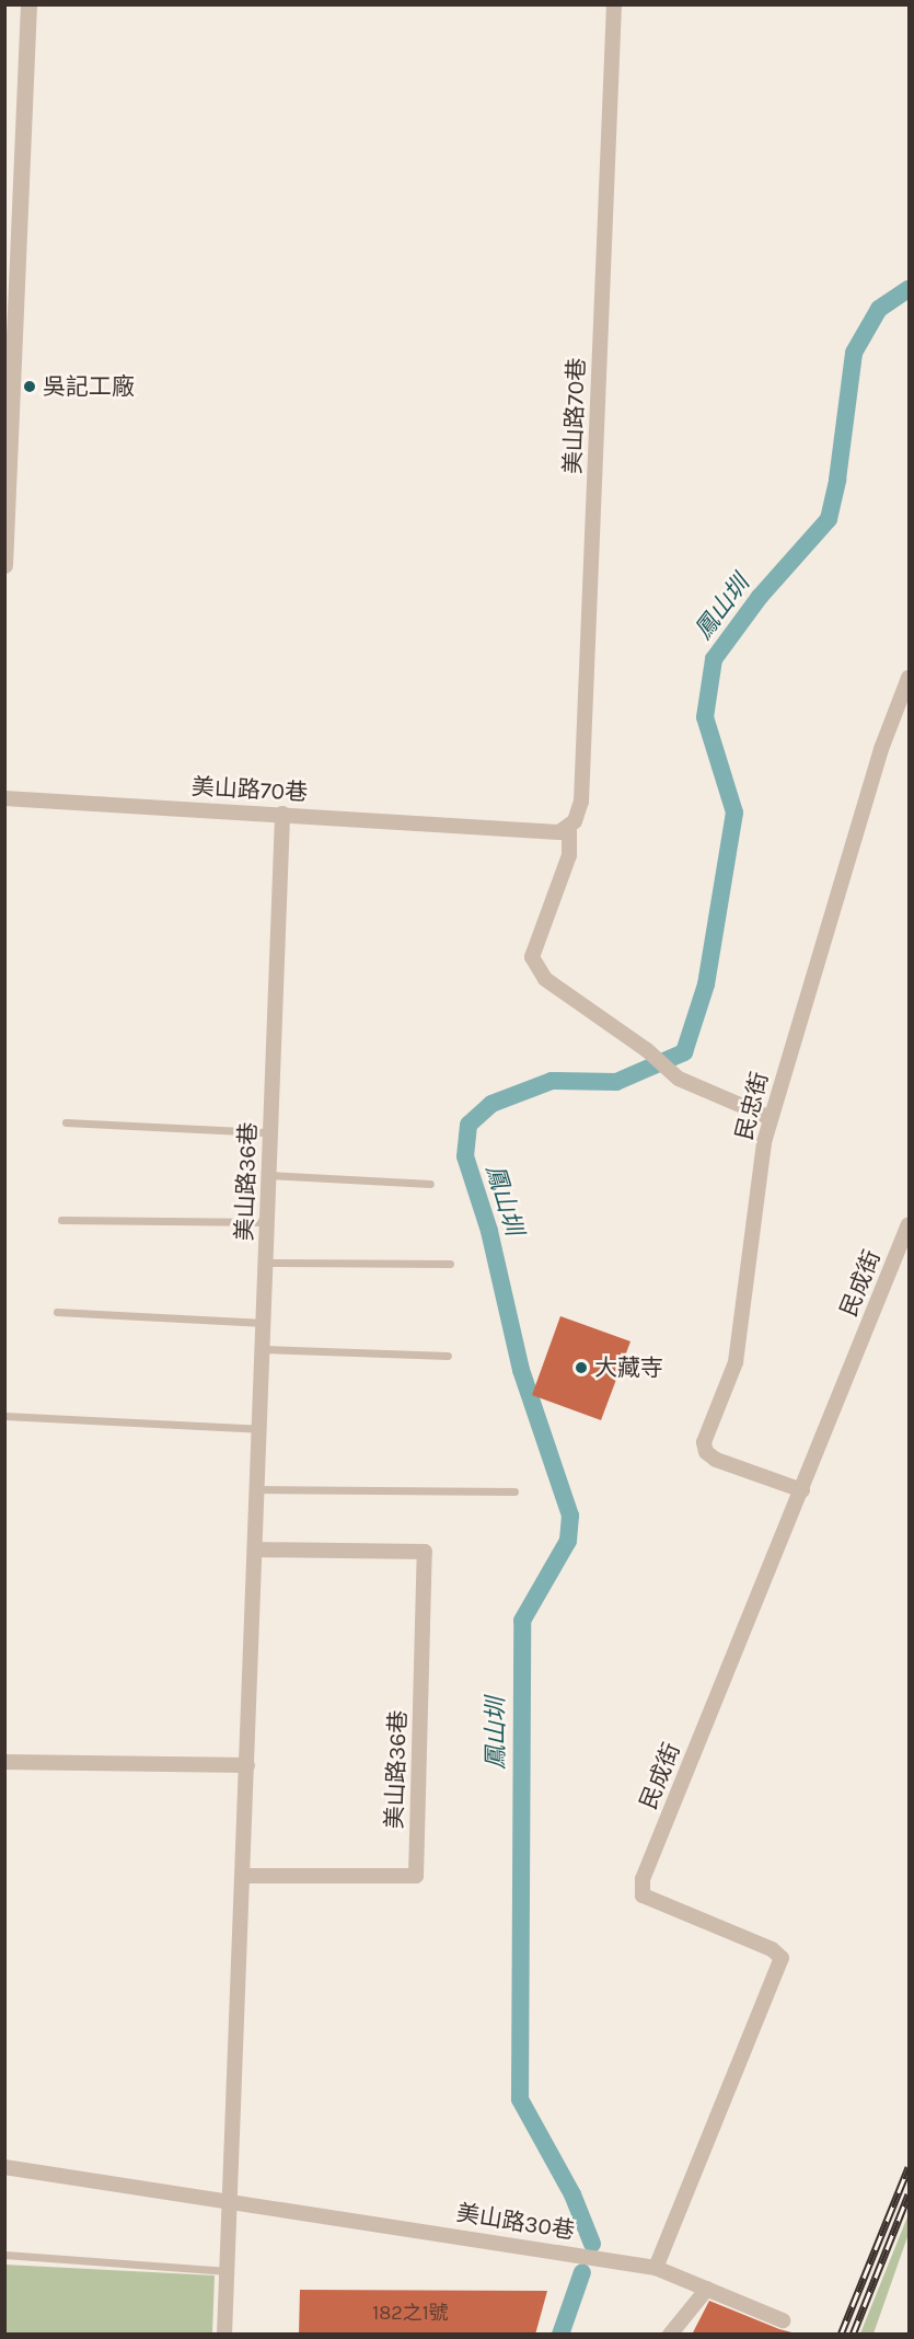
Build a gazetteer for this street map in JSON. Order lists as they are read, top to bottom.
{
  "streets": {
    "street": [
      "美山路70巷",
      "民忠街",
      "美山路36巷",
      "民成街",
      "美山路30巷"
    ]
  },
  "crossings": [
    ["美山路70巷", "民忠街"],
    ["美山路70巷", "美山路36巷"],
    ["民忠街", "民成街"],
    ["民成街", "美山路30巷"]
  ],
  "water": ["鳳山圳"],
  "places": ["吳記工廠", "大藏寺"],
  "house_numbers": ["182之1號"]
}
